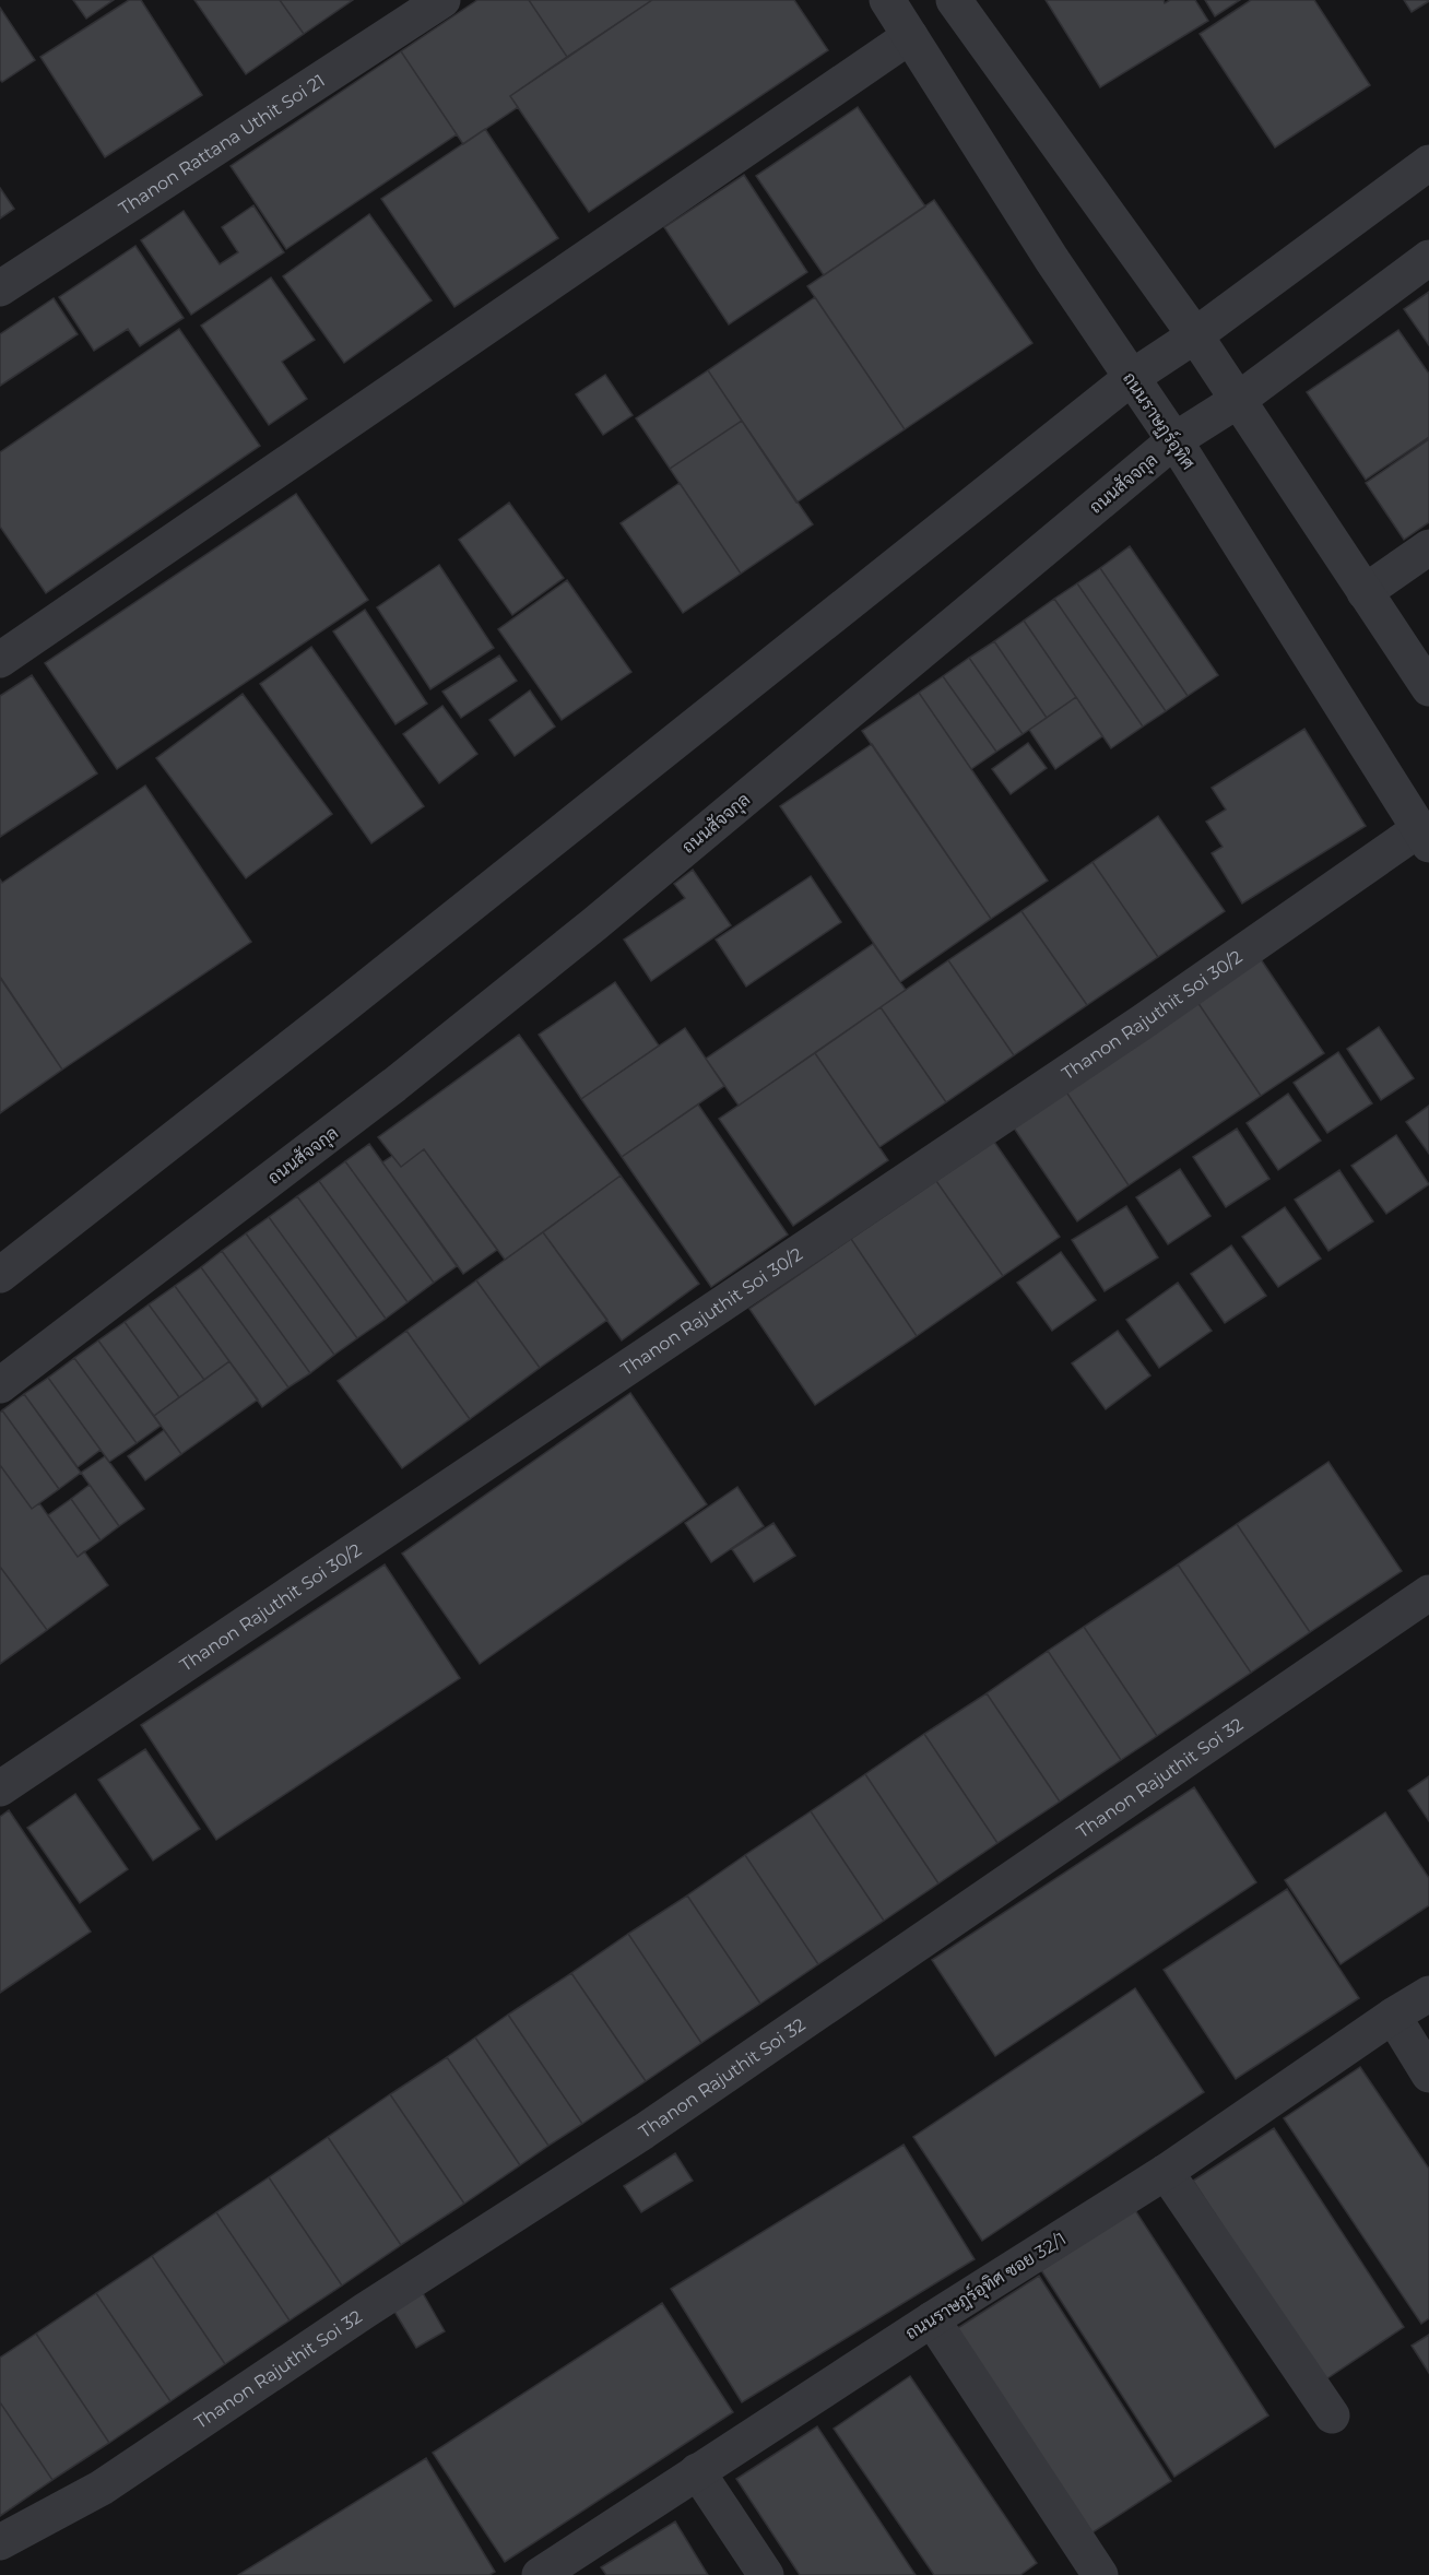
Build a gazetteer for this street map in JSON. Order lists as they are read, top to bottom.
{
  "streets": {
    "street": [
      "Thanon Rattana Uthit Soi 21",
      "ถนนราษฏร์อุทิศ",
      "ถนนสัจจกุล",
      "Thanon Rajuthit Soi 30/2",
      "Thanon Rajuthit Soi 32",
      "ถนนราษฎร์อุทิศ ซอย 32/1"
    ]
  },
  "crossings": [
    ["ถนนราษฏร์อุทิศ", "ถนนสัจจกุล"],
    ["ถนนราษฏร์อุทิศ", "Thanon Rajuthit Soi 30/2"]
  ]
}
